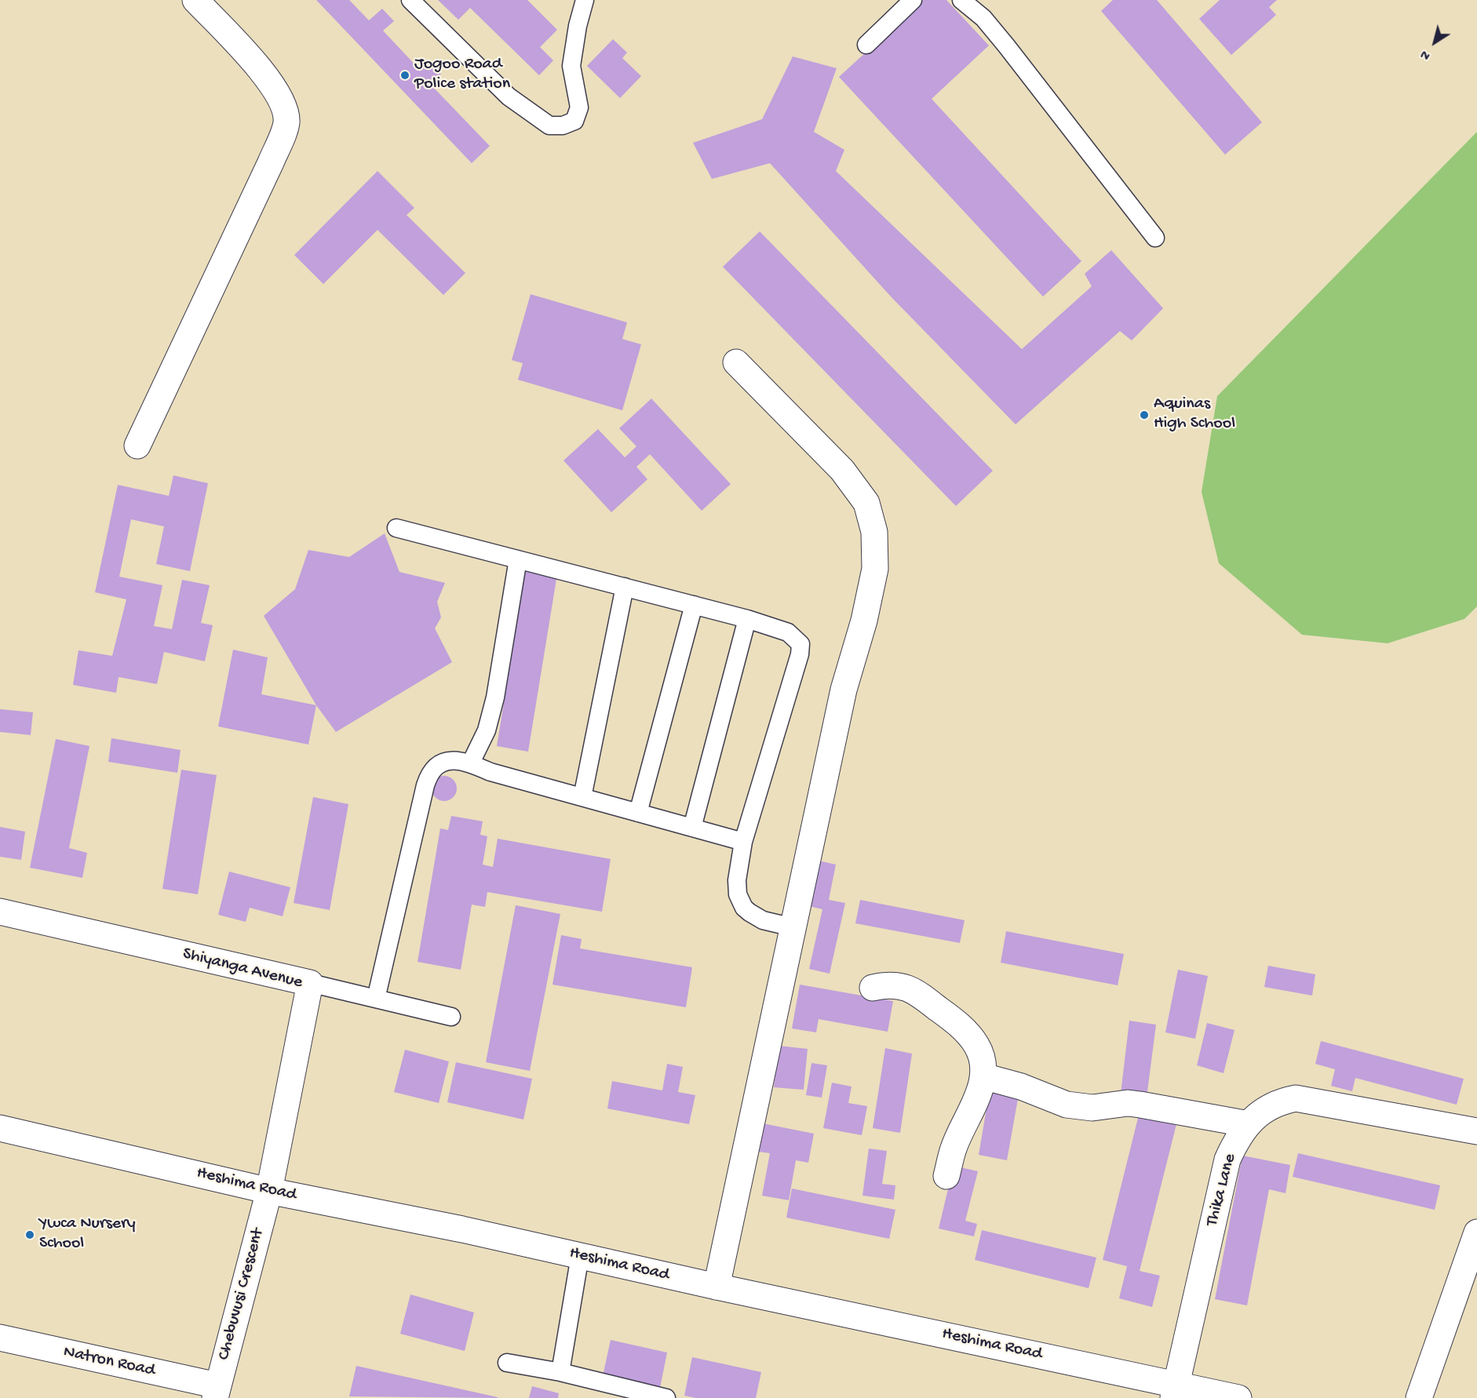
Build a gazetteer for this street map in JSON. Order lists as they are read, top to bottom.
{
  "streets": {
    "street": [
      "Shiyanga Avenue",
      "Heshima Road",
      "Thika Lane",
      "Chebuvusi Crescent",
      "Natron Road"
    ]
  },
  "crossings": [
    ["Shiyanga Avenue", "Heshima Road"],
    ["Shiyanga Avenue", "Chebuvusi Crescent"],
    ["Heshima Road", "Thika Lane"],
    ["Heshima Road", "Chebuvusi Crescent"],
    ["Chebuvusi Crescent", "Natron Road"]
  ],
  "places": ["Jogoo Road Police station", "Aquinas High School", "Ywca Nursery School"],
  "north": "bottom left"
}
